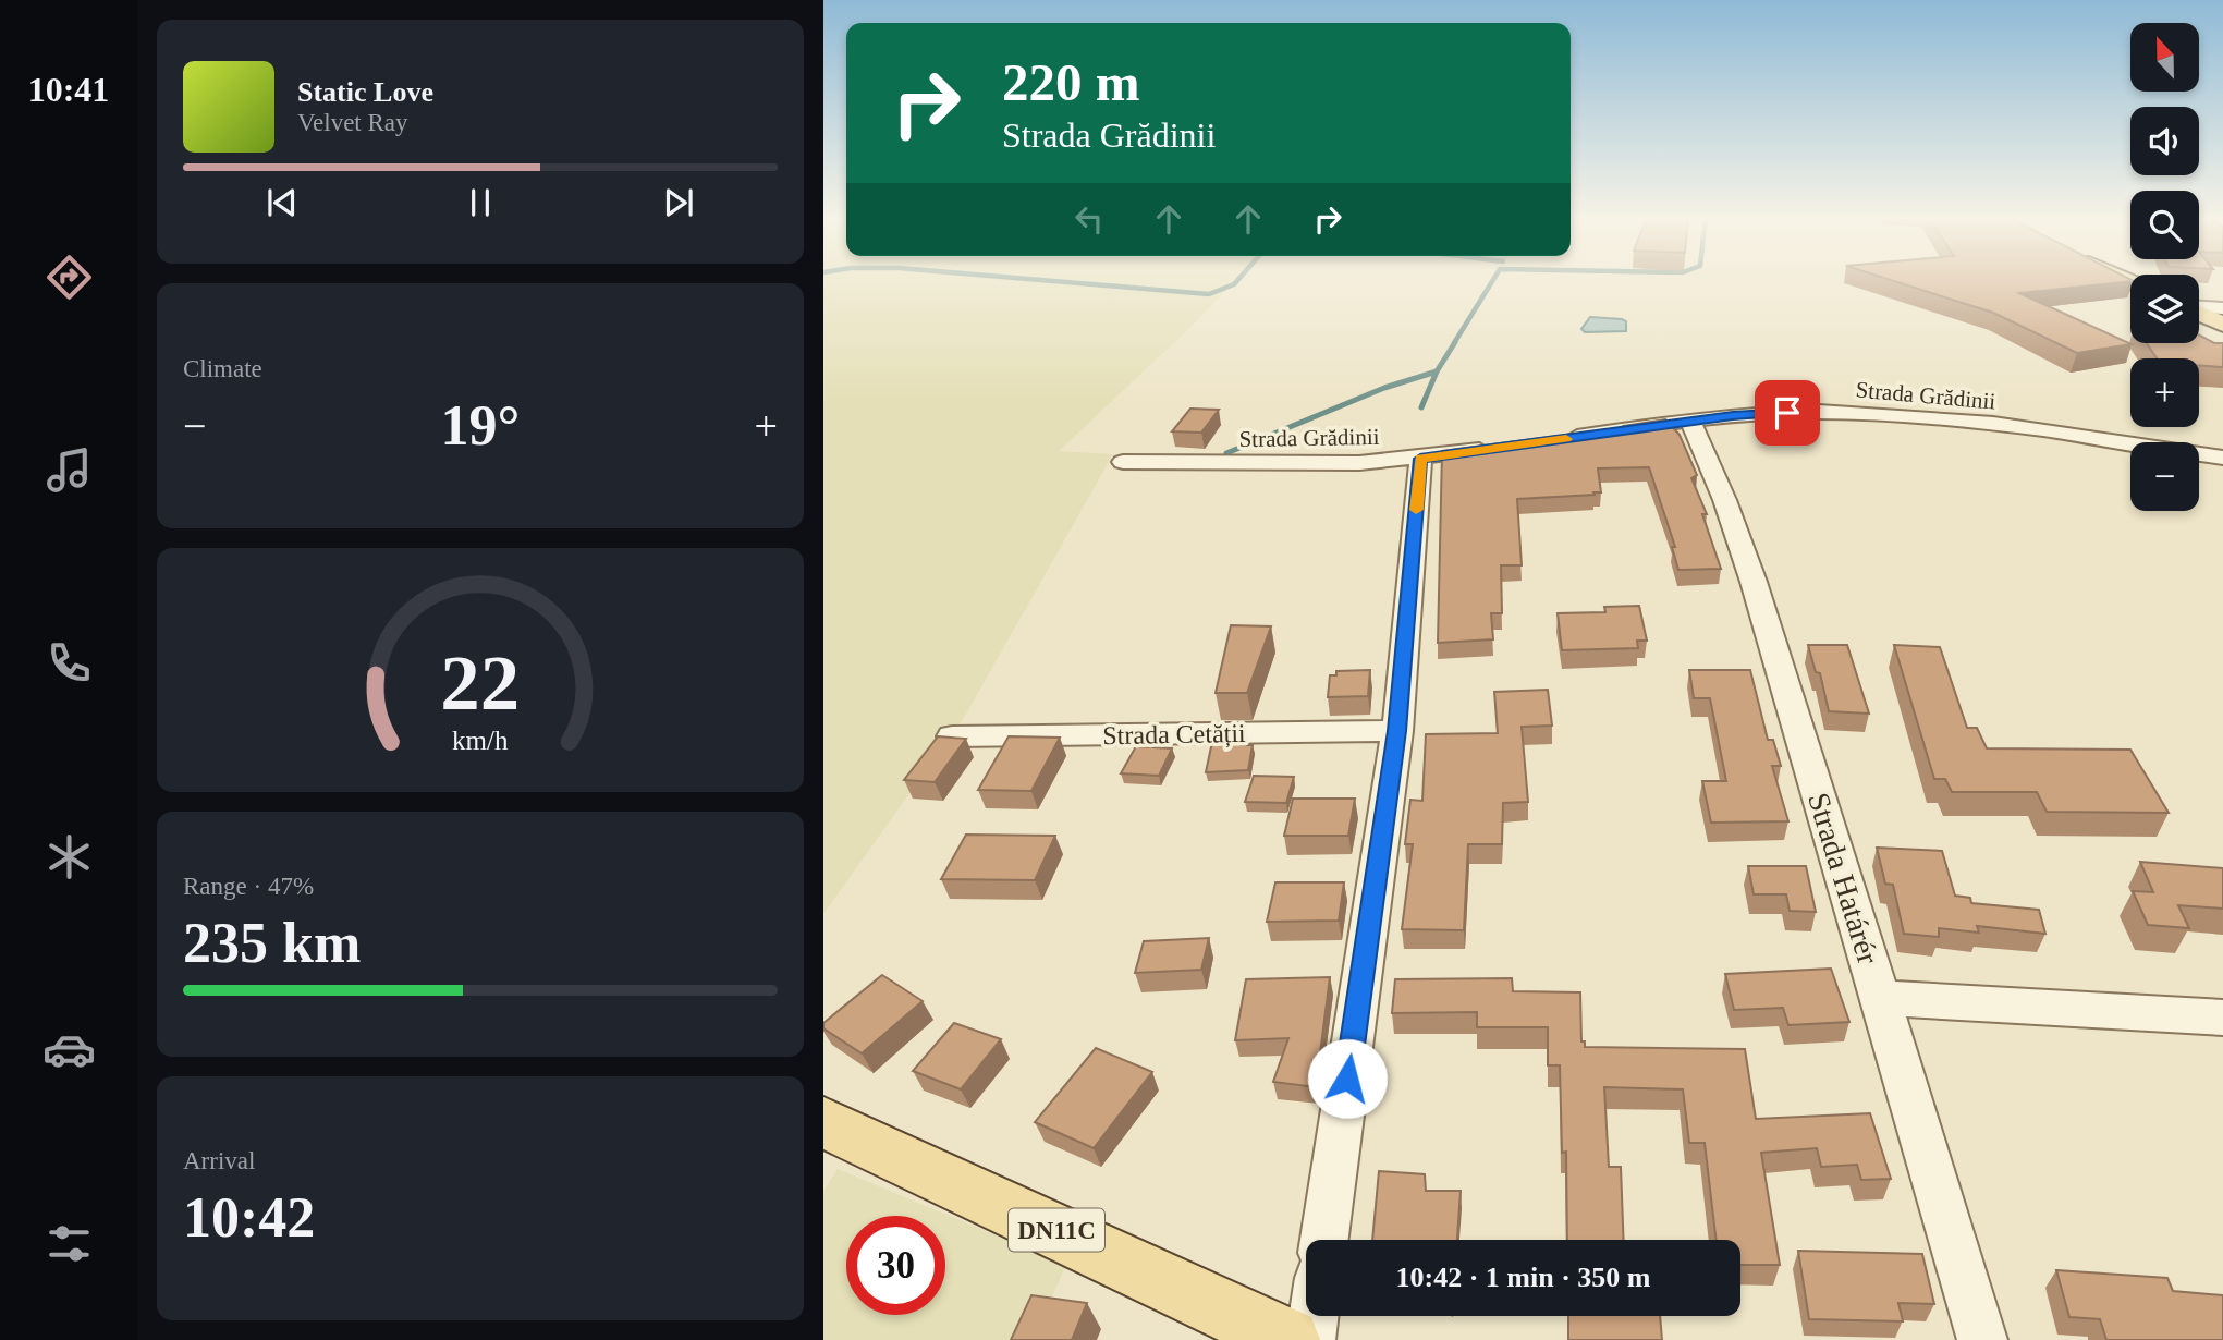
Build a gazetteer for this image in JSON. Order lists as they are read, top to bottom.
{
  "streets": {
    "main road": ["DN11C"],
    "street": ["Strada Grădinii", "Strada Cetății", "Strada Határér"]
  },
  "crossings": [
    ["Strada Grădinii", "Strada Határér"]
  ],
  "north": "top",
  "page": {
    "tabs": "10:41",
    "map_buttons": ["+", "−"],
    "turn": ["220 m", "Strada Grădinii"],
    "song": ["Static Love", "Velvet Ray"],
    "tile": [
      "Climate",
      ["Range · 47%", "235 km"],
      ["Arrival", "10:42"]
    ],
    "heat": ["−", "19°", "+"],
    "limit": "30",
    "trip": "10:42 · 1 min · 350 m",
    "gauge": ["22", "km/h"]
  }
}
